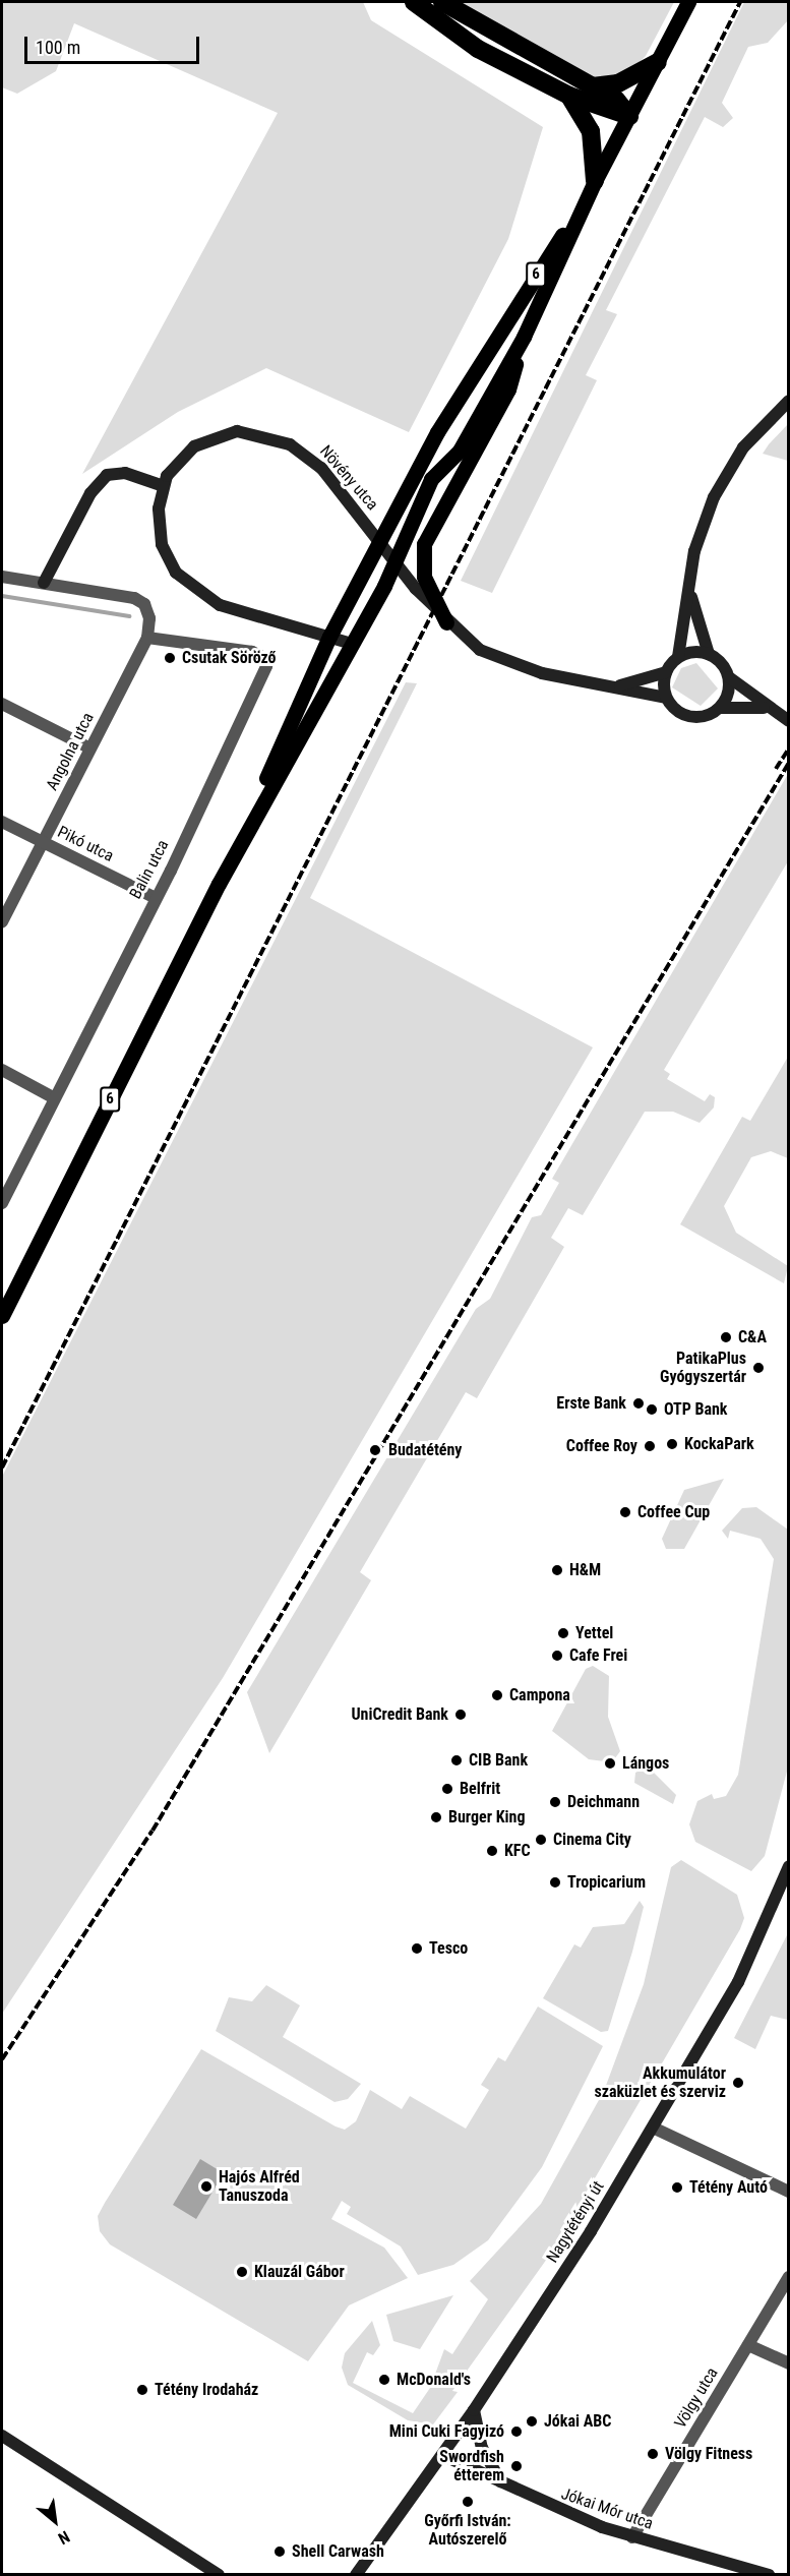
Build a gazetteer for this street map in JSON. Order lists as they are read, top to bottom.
{
  "streets": {
    "main road": [
      "6",
      "Növény utca",
      "Nagytétényi út",
      "Jókai Mór utca"
    ],
    "street": [
      "Angolna utca",
      "Pikó utca",
      "Balin utca",
      "Völgy utca"
    ]
  },
  "crossings": [
    ["6", "Növény utca"],
    ["Angolna utca", "Pikó utca"],
    ["Angolna utca", "Balin utca"],
    ["Pikó utca", "Balin utca"],
    ["Nagytétényi út", "Jókai Mór utca"],
    ["Völgy utca", "Jókai Mór utca"]
  ],
  "places": [
    "Csutak Söröző",
    "C&A",
    "PatikaPlus Gyógyszertár",
    "Erste Bank",
    "OTP Bank",
    "KockaPark",
    "Coffee Roy",
    "Budatétény",
    "Coffee Cup",
    "H&M",
    "Yettel",
    "Cafe Frei",
    "Campona",
    "UniCredit Bank",
    "CIB Bank",
    "Lángos",
    "Belfrit",
    "Deichmann",
    "Burger King",
    "Cinema City",
    "KFC",
    "Tropicarium",
    "Tesco",
    "Akkumulátor szaküzlet és szerviz",
    "Hajós Alfréd Tanuszoda",
    "Tétény Autó",
    "Klauzál Gábor",
    "McDonald's",
    "Tétény Irodaház",
    "Jókai ABC",
    "Mini Cuki Fagyizó",
    "Völgy Fitness",
    "Swordfish étterem",
    "Győrfi István: Autószerelő",
    "Shell Carwash"
  ],
  "scale_bar": "100 m",
  "north": "bottom right"
}
